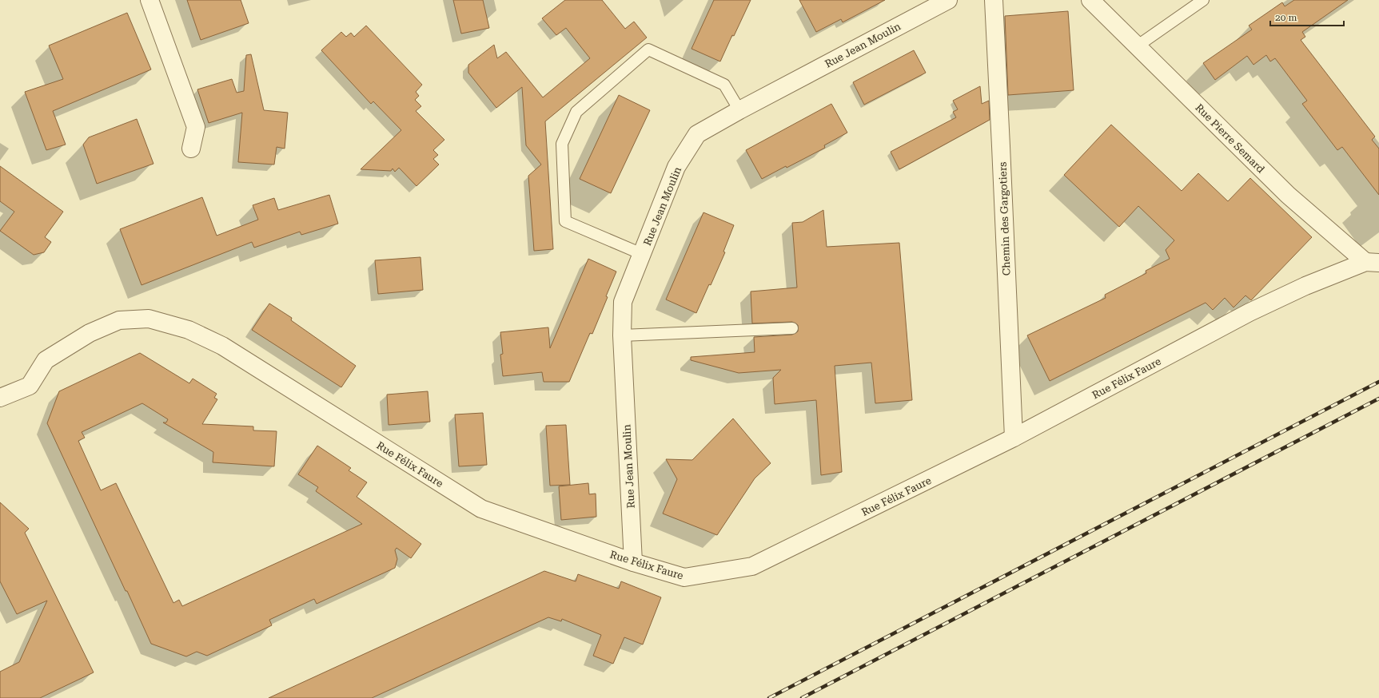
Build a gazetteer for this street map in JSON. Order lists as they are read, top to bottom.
{
  "streets": {
    "street": [
      "Rue Jean Moulin",
      "Rue Pierre Semard",
      "Chemin des Gargotiers",
      "Rue Félix Faure"
    ]
  },
  "crossings": [
    ["Rue Jean Moulin", "Rue Félix Faure"],
    ["Rue Pierre Semard", "Rue Félix Faure"],
    ["Chemin des Gargotiers", "Rue Félix Faure"]
  ],
  "scale_bar": "20 m"
}
